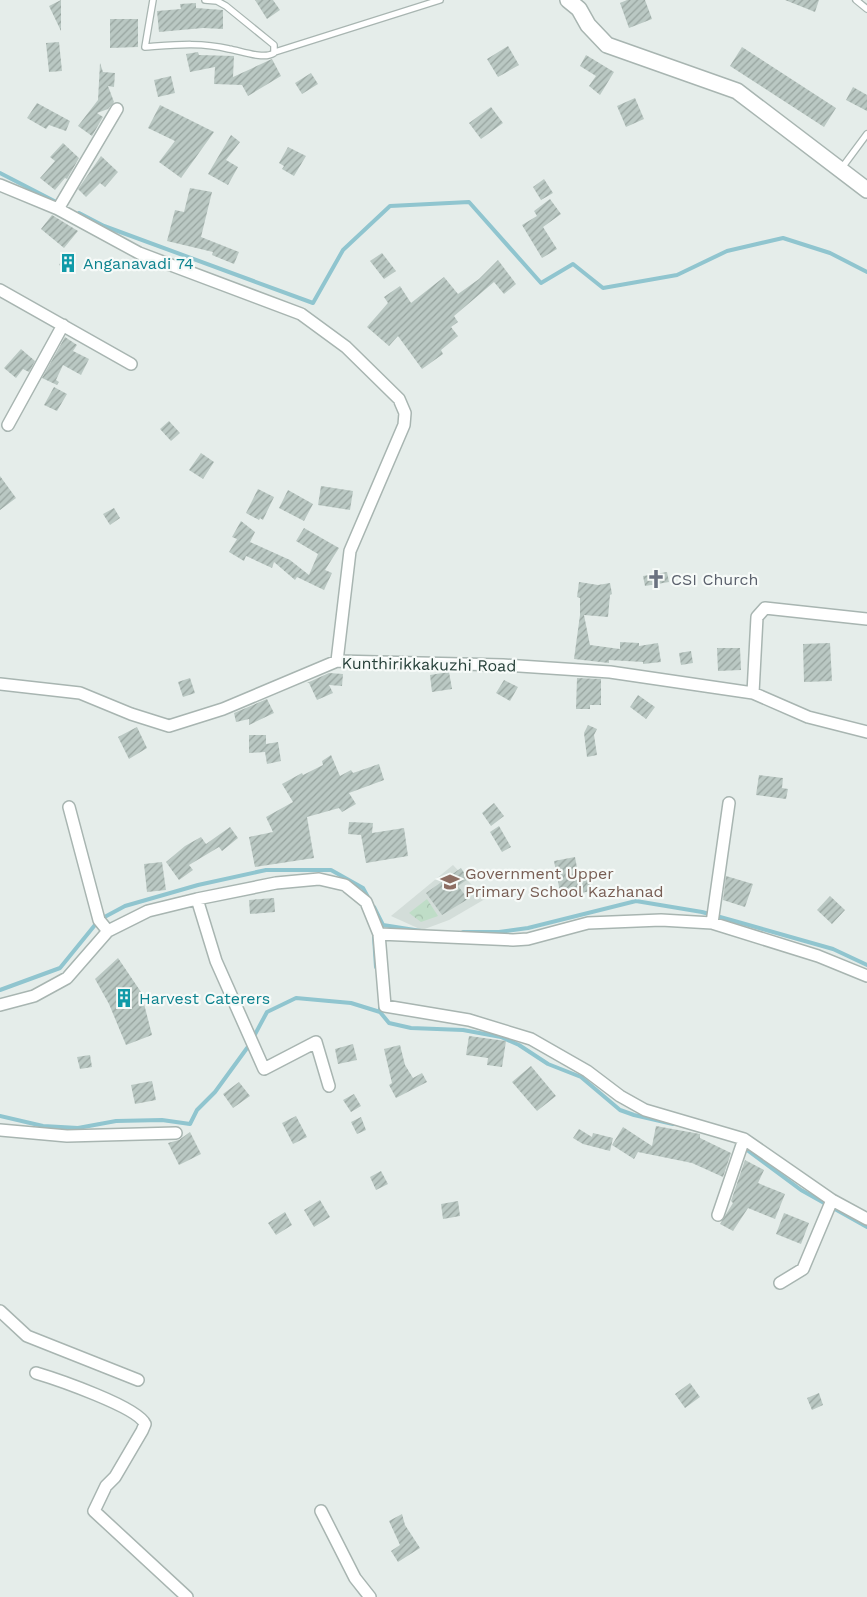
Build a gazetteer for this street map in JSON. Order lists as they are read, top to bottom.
{
  "streets": {
    "street": ["Kunthirikkakuzhi Road"]
  },
  "places": {
    "building": ["Anganavadi 74", "Harvest Caterers"],
    "church": ["CSI Church"],
    "school or university": ["Government Upper Primary School Kazhanad"]
  }
}
